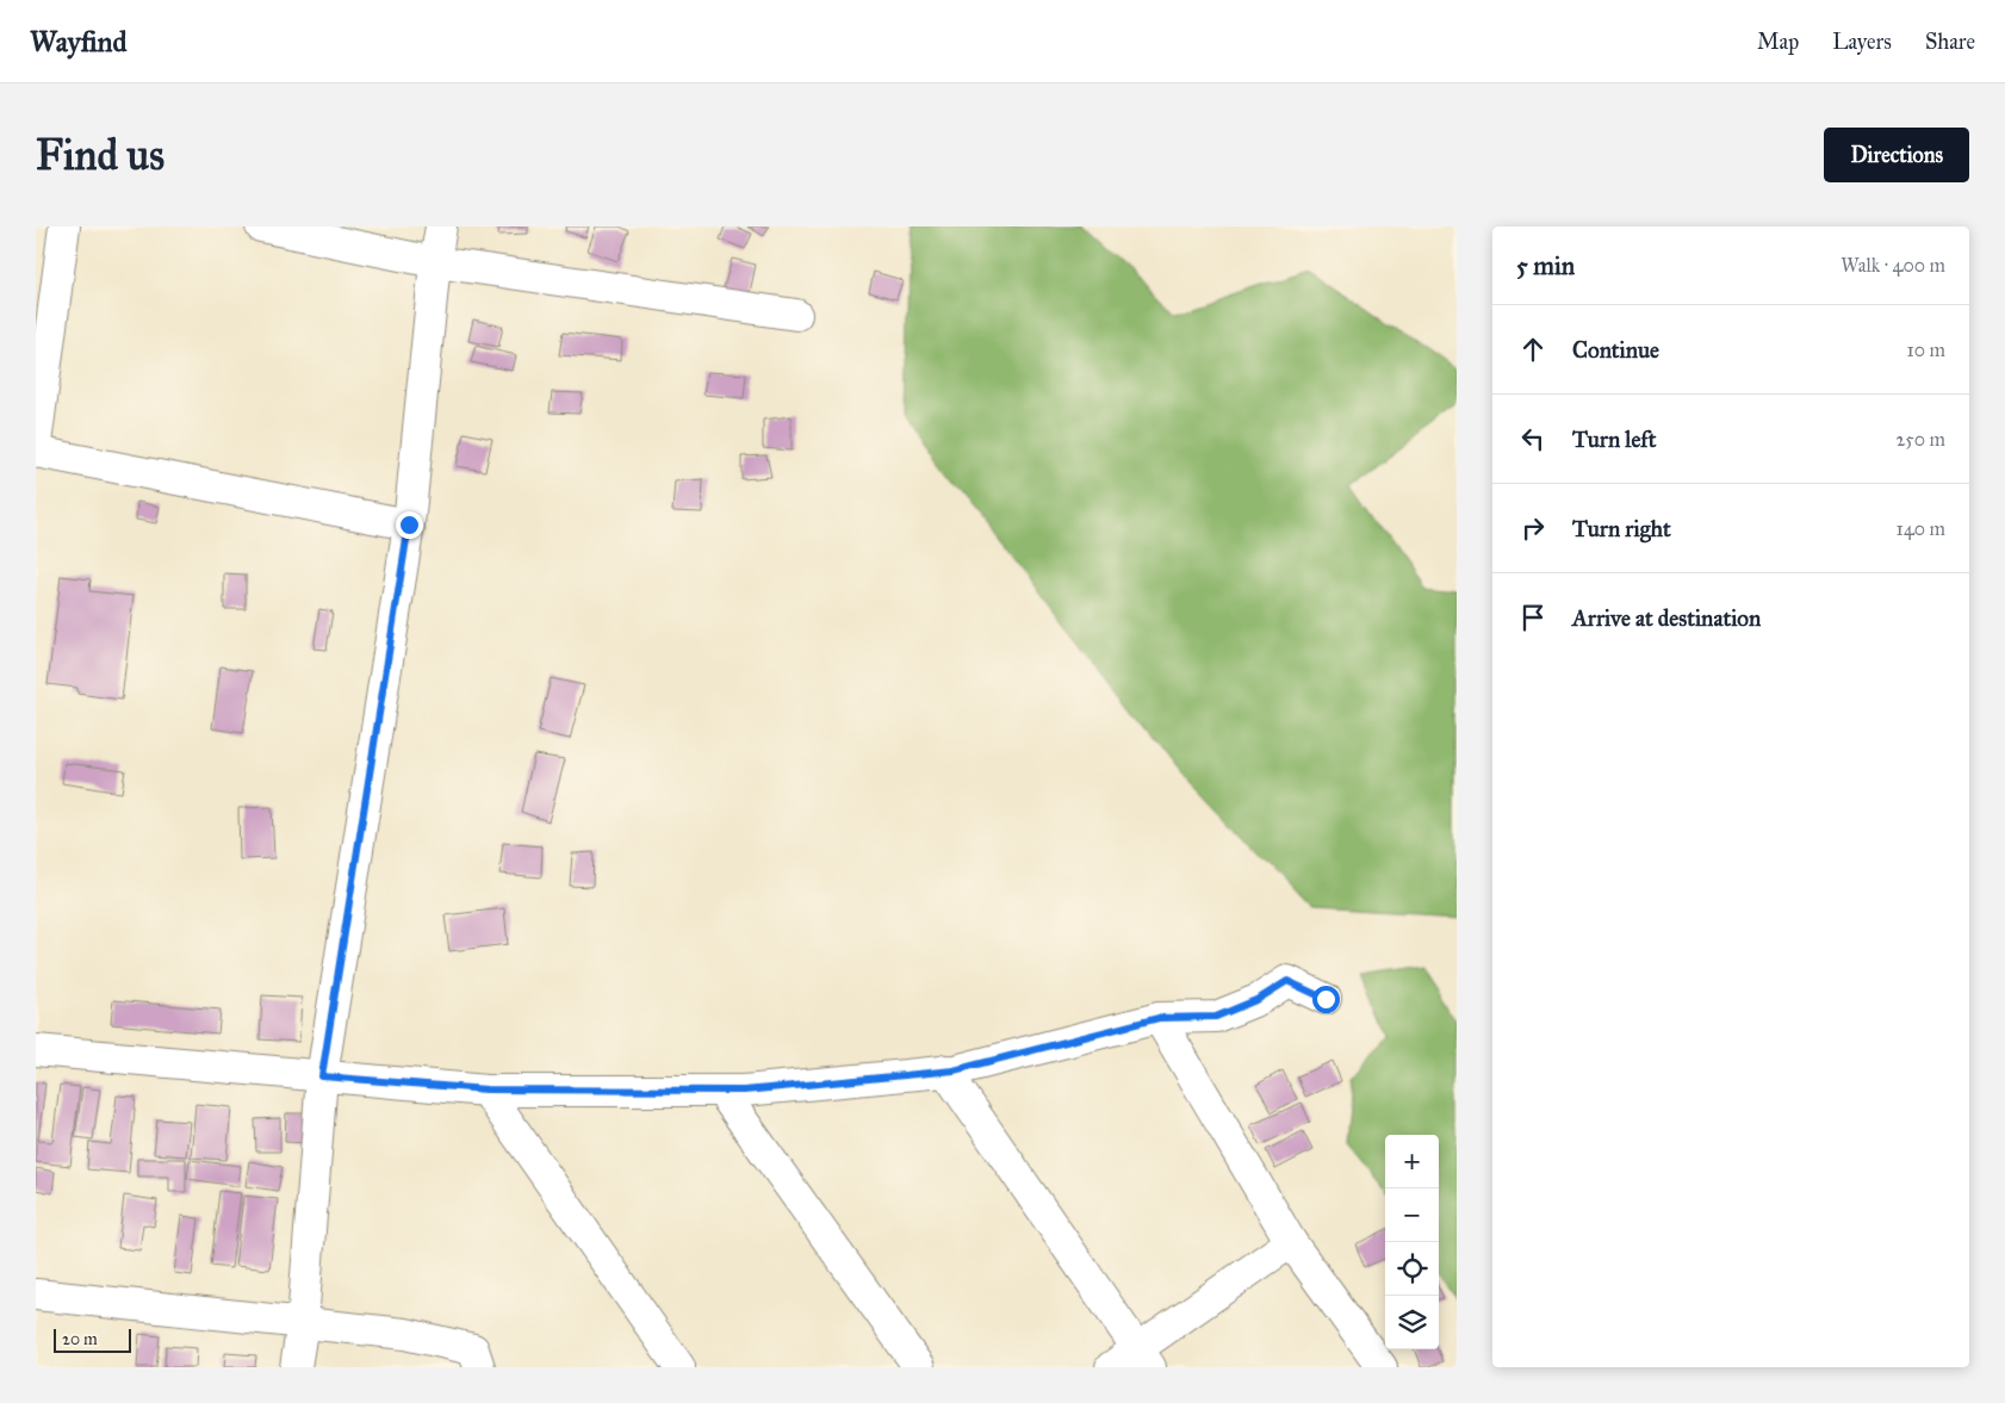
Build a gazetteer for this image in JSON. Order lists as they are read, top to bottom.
{
  "scale_bar": "20 m",
  "page": {
    "header": "Wayfind",
    "nav": ["Map", "Layers", "Share"],
    "buttons": "Directions",
    "title": "Find us",
    "heading": ["5 min", "Walk · 400 m"],
    "list": [
      ["Continue", "10 m"],
      ["Turn left", "250 m"],
      ["Turn right", "140 m"],
      "Arrive at destination"
    ],
    "map_buttons": ["+", "−"],
    "scale": "20 m"
  }
}
